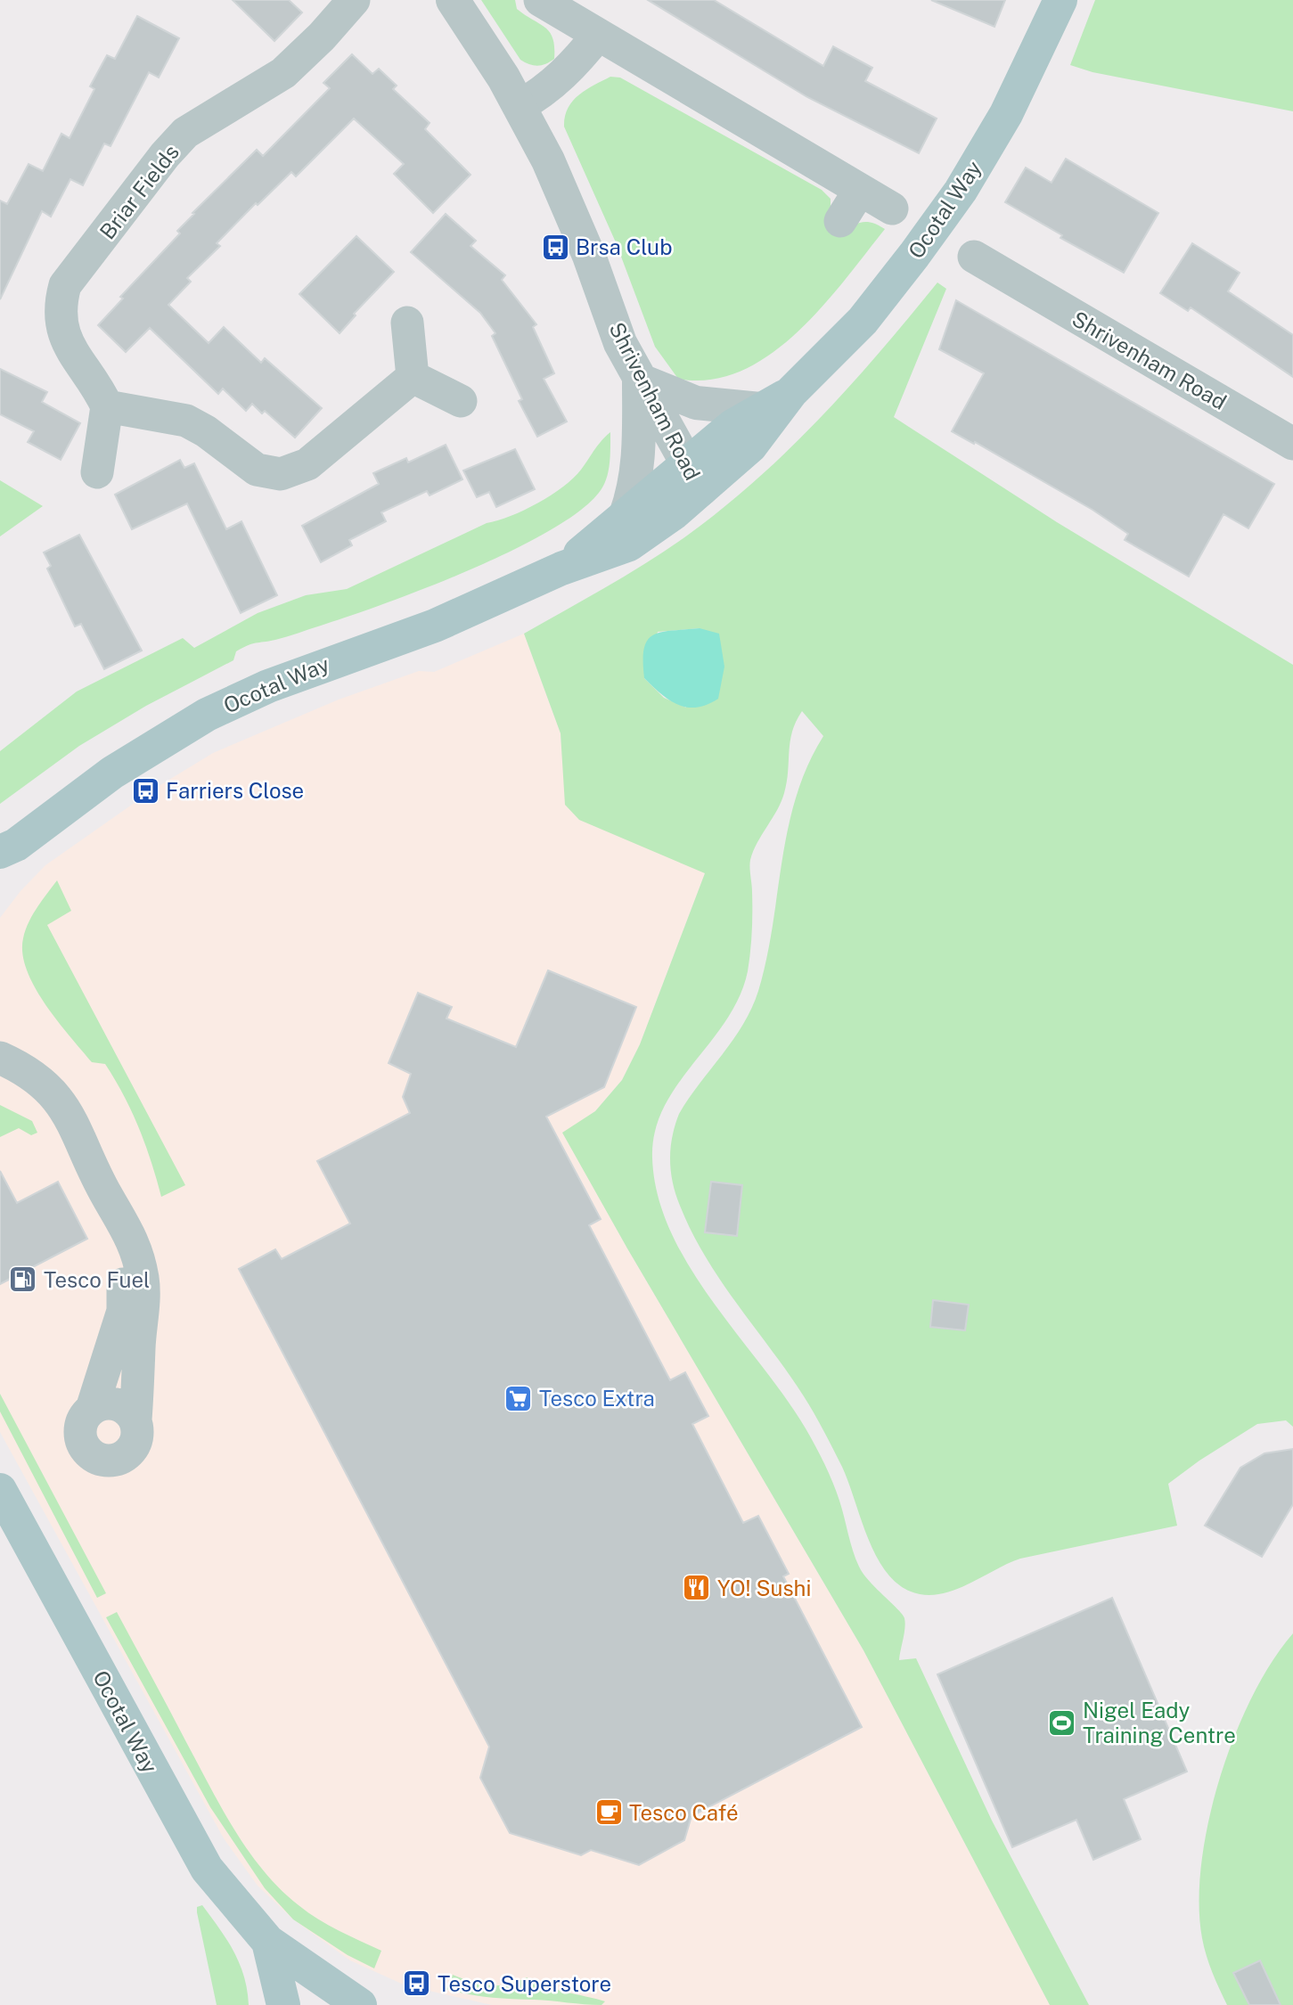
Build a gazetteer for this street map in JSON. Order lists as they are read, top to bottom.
{
  "streets": {
    "main road": ["Ocotal Way"],
    "street": ["Briar Fields", "Shrivenham Road"]
  },
  "crossings": [
    ["Ocotal Way", "Shrivenham Road"]
  ],
  "places": {
    "bus stop": ["Brsa Club", "Farriers Close", "Tesco Superstore"],
    "fuel station": ["Tesco Fuel"],
    "supermarket": ["Tesco Extra"],
    "restaurant": ["YO! Sushi"],
    "sports": ["Nigel Eady Training Centre"],
    "cafe": ["Tesco Café"]
  }
}
